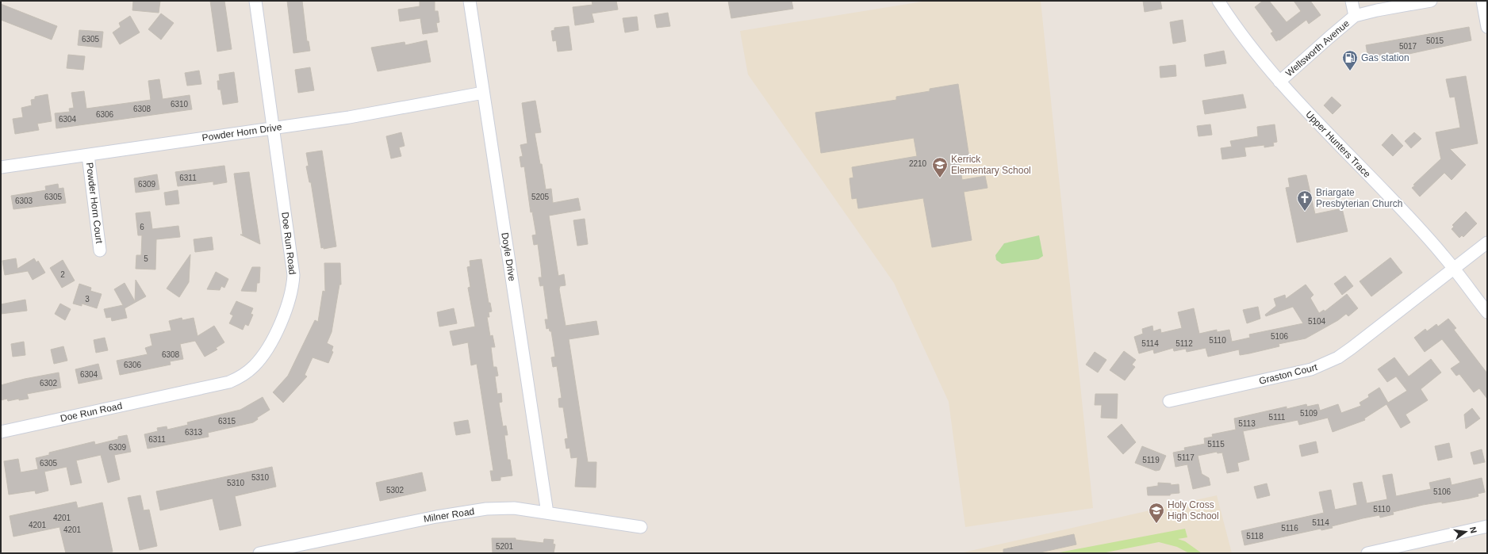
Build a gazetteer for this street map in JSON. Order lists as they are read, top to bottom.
{
  "streets": {
    "street": [
      "Wellsworth Avenue",
      "Powder Horn Drive",
      "Upper Hunters Trace",
      "Powder Horn Court",
      "Doe Run Road",
      "Doyle Drive",
      "Graston Court",
      "Milner Road"
    ]
  },
  "crossings": [
    ["Wellsworth Avenue", "Upper Hunters Trace"],
    ["Powder Horn Drive", "Powder Horn Court"],
    ["Powder Horn Drive", "Doe Run Road"],
    ["Powder Horn Drive", "Doyle Drive"],
    ["Upper Hunters Trace", "Graston Court"],
    ["Doyle Drive", "Milner Road"]
  ],
  "places": {
    "fuel station": ["Gas station"],
    "school or university": ["Kerrick Elementary School", "Holy Cross High School"],
    "church": ["Briargate Presbyterian Church"]
  },
  "house_numbers": [
    "6305",
    "5015",
    "5017",
    "6310",
    "6308",
    "6306",
    "6304",
    "2210",
    "6311",
    "6309",
    "6305",
    "5205",
    "6303",
    "6",
    "5",
    "2",
    "3",
    "5104",
    "5106",
    "5110",
    "5114",
    "5112",
    "6308",
    "6306",
    "6304",
    "6302",
    "5109",
    "5111",
    "6315",
    "5113",
    "6313",
    "6311",
    "5115",
    "6309",
    "5117",
    "5119",
    "6305",
    "5310",
    "5310",
    "5302",
    "5106",
    "5110",
    "4201",
    "5114",
    "4201",
    "5116",
    "4201",
    "5118",
    "5201"
  ],
  "north": "right"
}
